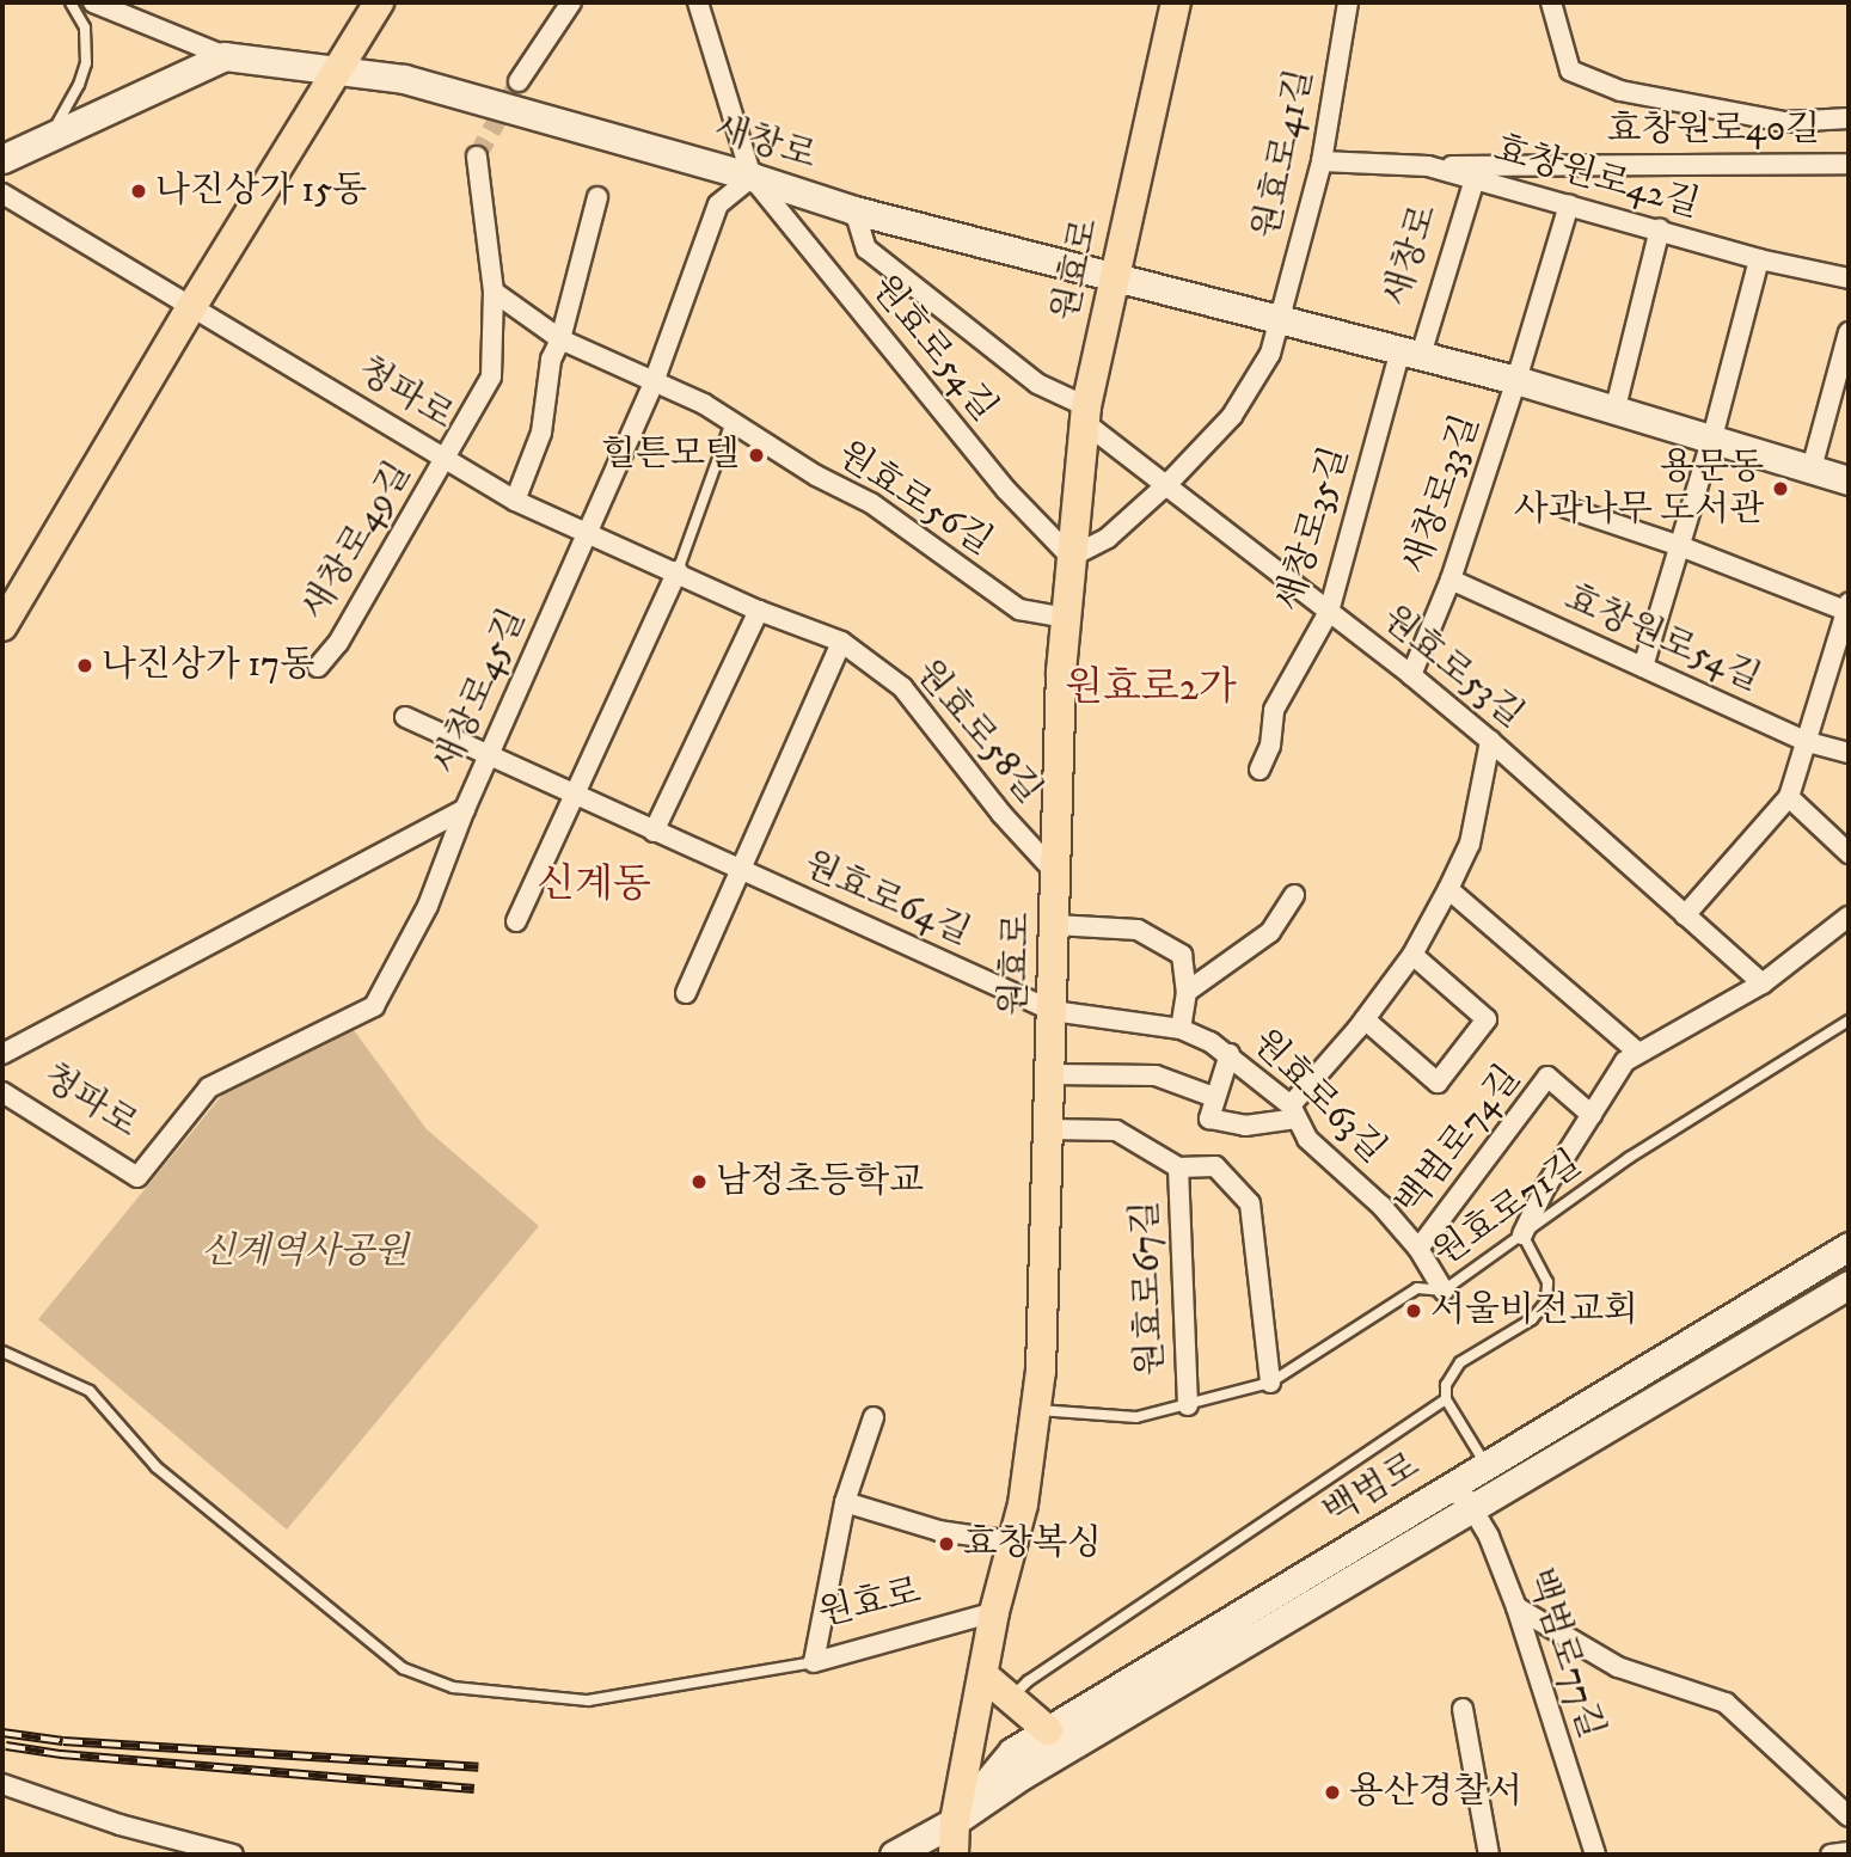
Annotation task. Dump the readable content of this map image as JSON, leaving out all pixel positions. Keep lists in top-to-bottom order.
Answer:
{
  "streets": {
    "main road": ["새창로", "원효로", "백범로"],
    "street": [
      "효창원로40길",
      "원효로41길",
      "효창원로42길",
      "원효로54길",
      "청파로",
      "새창로33길",
      "원효로56길",
      "새창로35길",
      "새창로49길",
      "효창원로54길",
      "원효로53길",
      "새창로45길",
      "원효로58길",
      "원효로64길",
      "원효로63길",
      "백범로74길",
      "원효로67길",
      "백범로77길"
    ],
    "lane": ["원효로71길"]
  },
  "crossings": [
    ["효창원로40길", "효창원로42길"],
    ["새창로", "원효로41길"],
    ["새창로", "효창원로42길"],
    ["새창로", "원효로"],
    ["새창로", "원효로54길"],
    ["새창로", "새창로33길"],
    ["새창로", "새창로35길"],
    ["새창로", "원효로53길"],
    ["새창로", "새창로45길"],
    ["원효로41길", "효창원로42길"],
    ["원효로", "원효로54길"],
    ["원효로", "원효로56길"],
    ["원효로", "원효로53길"],
    ["원효로", "원효로58길"],
    ["원효로", "원효로64길"],
    ["원효로", "원효로63길"],
    ["원효로", "원효로71길"],
    ["원효로", "원효로67길"],
    ["원효로", "백범로"],
    ["원효로54길", "새창로45길"],
    ["청파로", "새창로49길"],
    ["청파로", "새창로45길"],
    ["청파로", "원효로58길"],
    ["새창로33길", "효창원로54길"],
    ["새창로33길", "원효로53길"],
    ["원효로56길", "새창로49길"],
    ["원효로56길", "새창로45길"],
    ["새창로35길", "원효로53길"],
    ["새창로45길", "원효로58길"],
    ["새창로45길", "원효로64길"],
    ["원효로64길", "원효로63길"],
    ["원효로63길", "백범로74길"],
    ["원효로63길", "원효로71길"],
    ["원효로71길", "원효로67길"],
    ["백범로", "백범로77길"]
  ],
  "districts": ["원효로2가", "신계동"],
  "parks": ["신계역사공원"],
  "places": [
    "나진상가 15동",
    "힐튼모텔",
    "용문동 사과나무 도서관",
    "나진상가 17동",
    "남정초등학교",
    "서울비전교회",
    "효창복싱",
    "용산경찰서"
  ]
}
